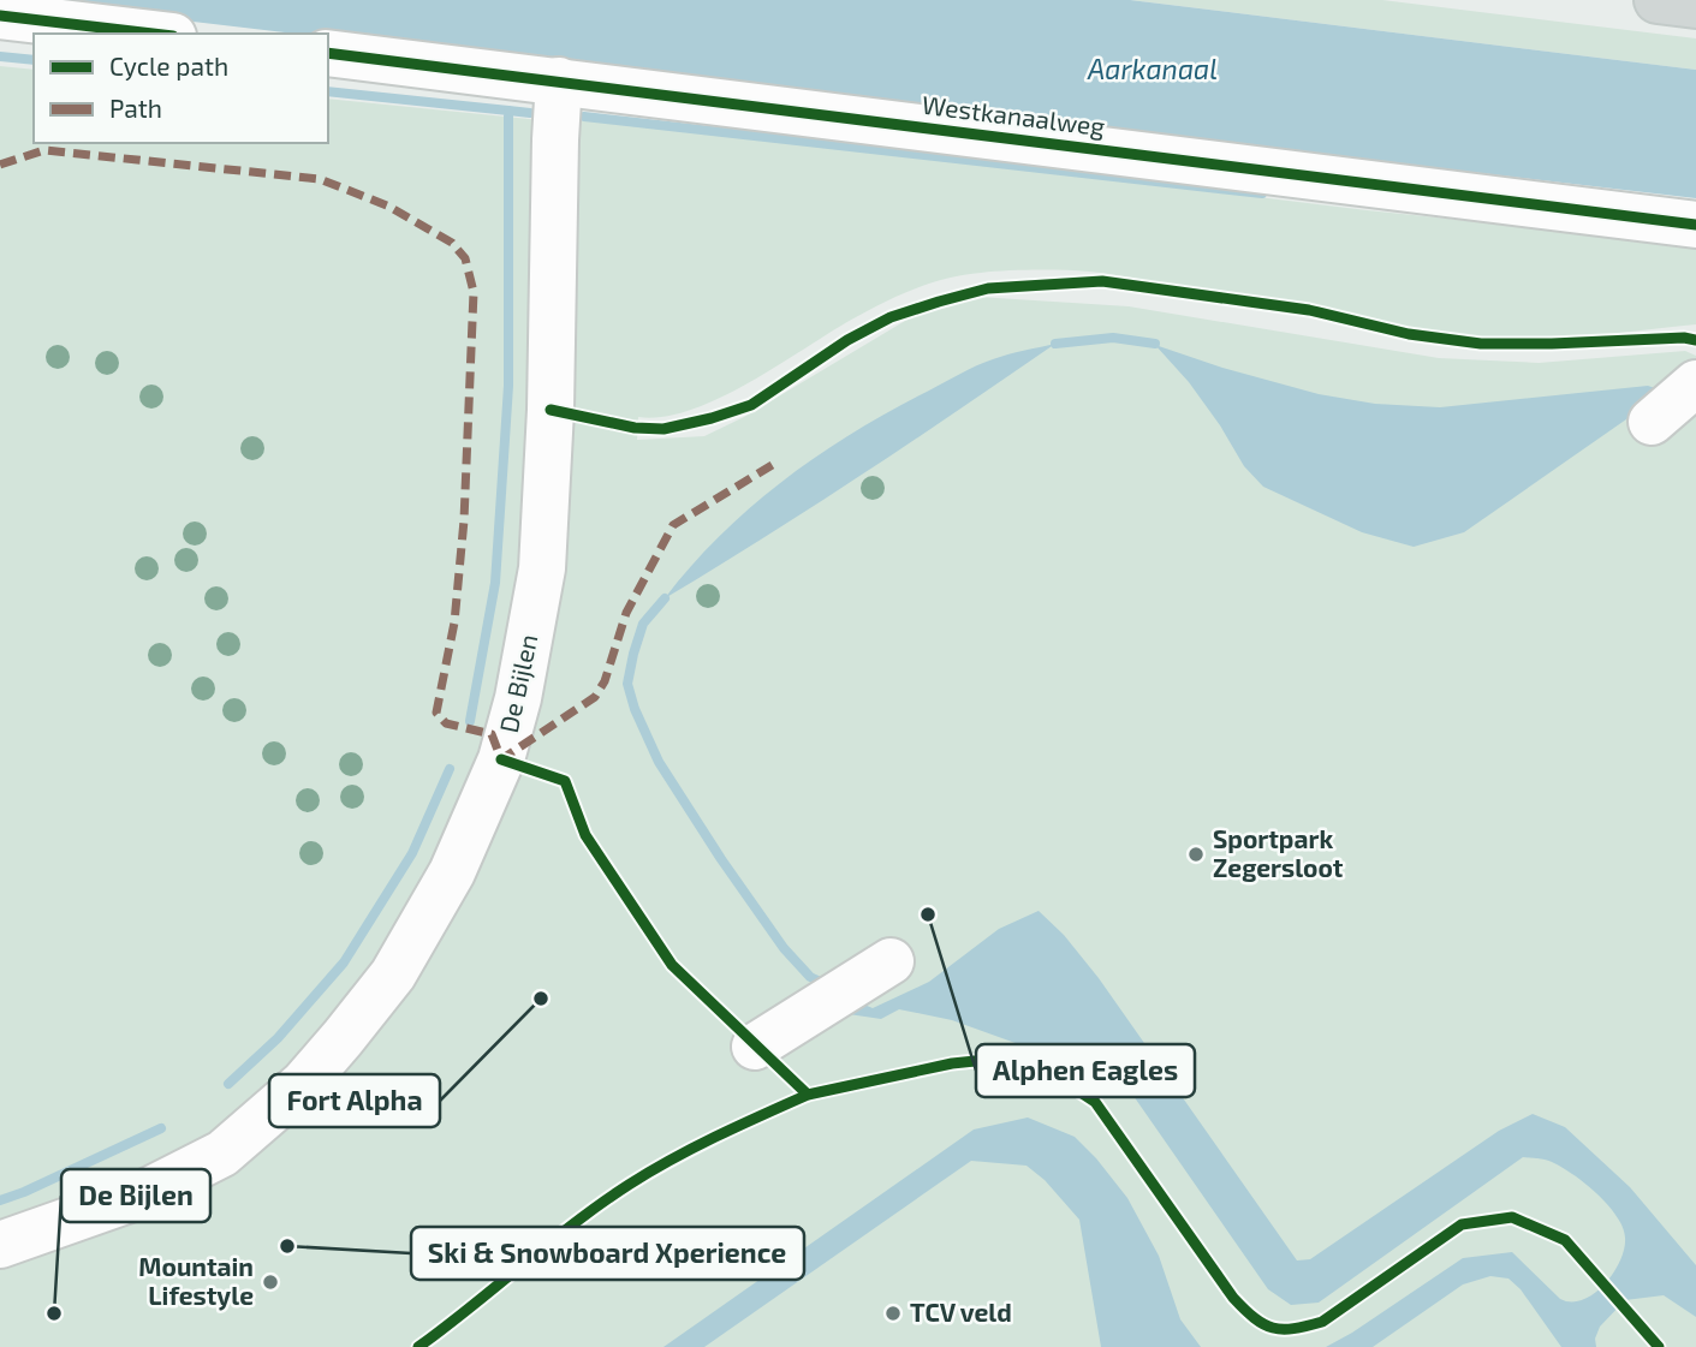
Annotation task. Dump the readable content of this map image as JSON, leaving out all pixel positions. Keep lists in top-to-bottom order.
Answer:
{
  "streets": {
    "street": ["Westkanaalweg", "De Bijlen"]
  },
  "crossings": [
    ["Westkanaalweg", "De Bijlen"]
  ],
  "water": ["Aarkanaal"],
  "places": [
    "Sportpark Zegersloot",
    "Alphen Eagles",
    "Fort Alpha",
    "Ski & Snowboard Xperience",
    "Mountain Lifestyle",
    "De Bijlen",
    "TCV veld"
  ],
  "legend": ["Cycle path", "Path"]
}
